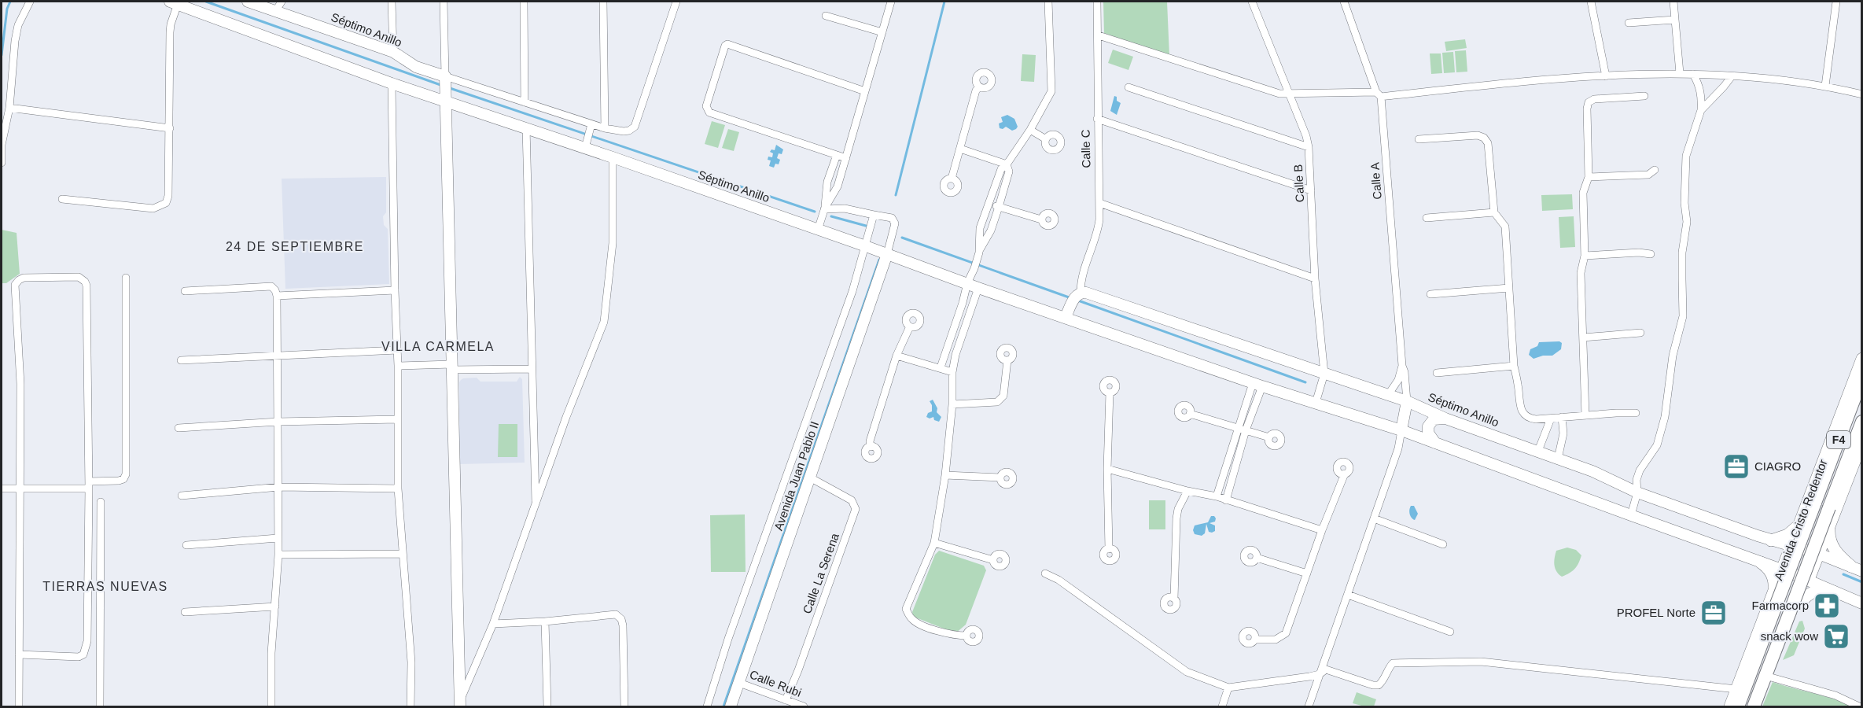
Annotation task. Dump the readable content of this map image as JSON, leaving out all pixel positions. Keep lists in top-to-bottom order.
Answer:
{
  "streets": {
    "highway": ["F4", "Avenida Cristo Redentor"],
    "main road": ["Séptimo Anillo", "Avenida Juan Pablo II"],
    "street": [
      "Calle C",
      "Calle A",
      "Calle B",
      "Calle La Serena",
      "Calle Rubi"
    ]
  },
  "crossings": [
    ["Séptimo Anillo", "Calle C"],
    ["Séptimo Anillo", "Calle A"],
    ["Séptimo Anillo", "Calle B"],
    ["Séptimo Anillo", "Avenida Juan Pablo II"],
    ["Séptimo Anillo", "Avenida Cristo Redentor"],
    ["Avenida Juan Pablo II", "Calle La Serena"],
    ["Avenida Juan Pablo II", "Calle Rubi"],
    ["Calle La Serena", "Calle Rubi"]
  ],
  "districts": ["24 DE SEPTIEMBRE", "VILLA CARMELA", "TIERRAS NUEVAS"],
  "places": {
    "office": ["CIAGRO", "PROFEL Norte"],
    "pharmacy": ["Farmacorp"],
    "supermarket": ["snack wow"]
  }
}
